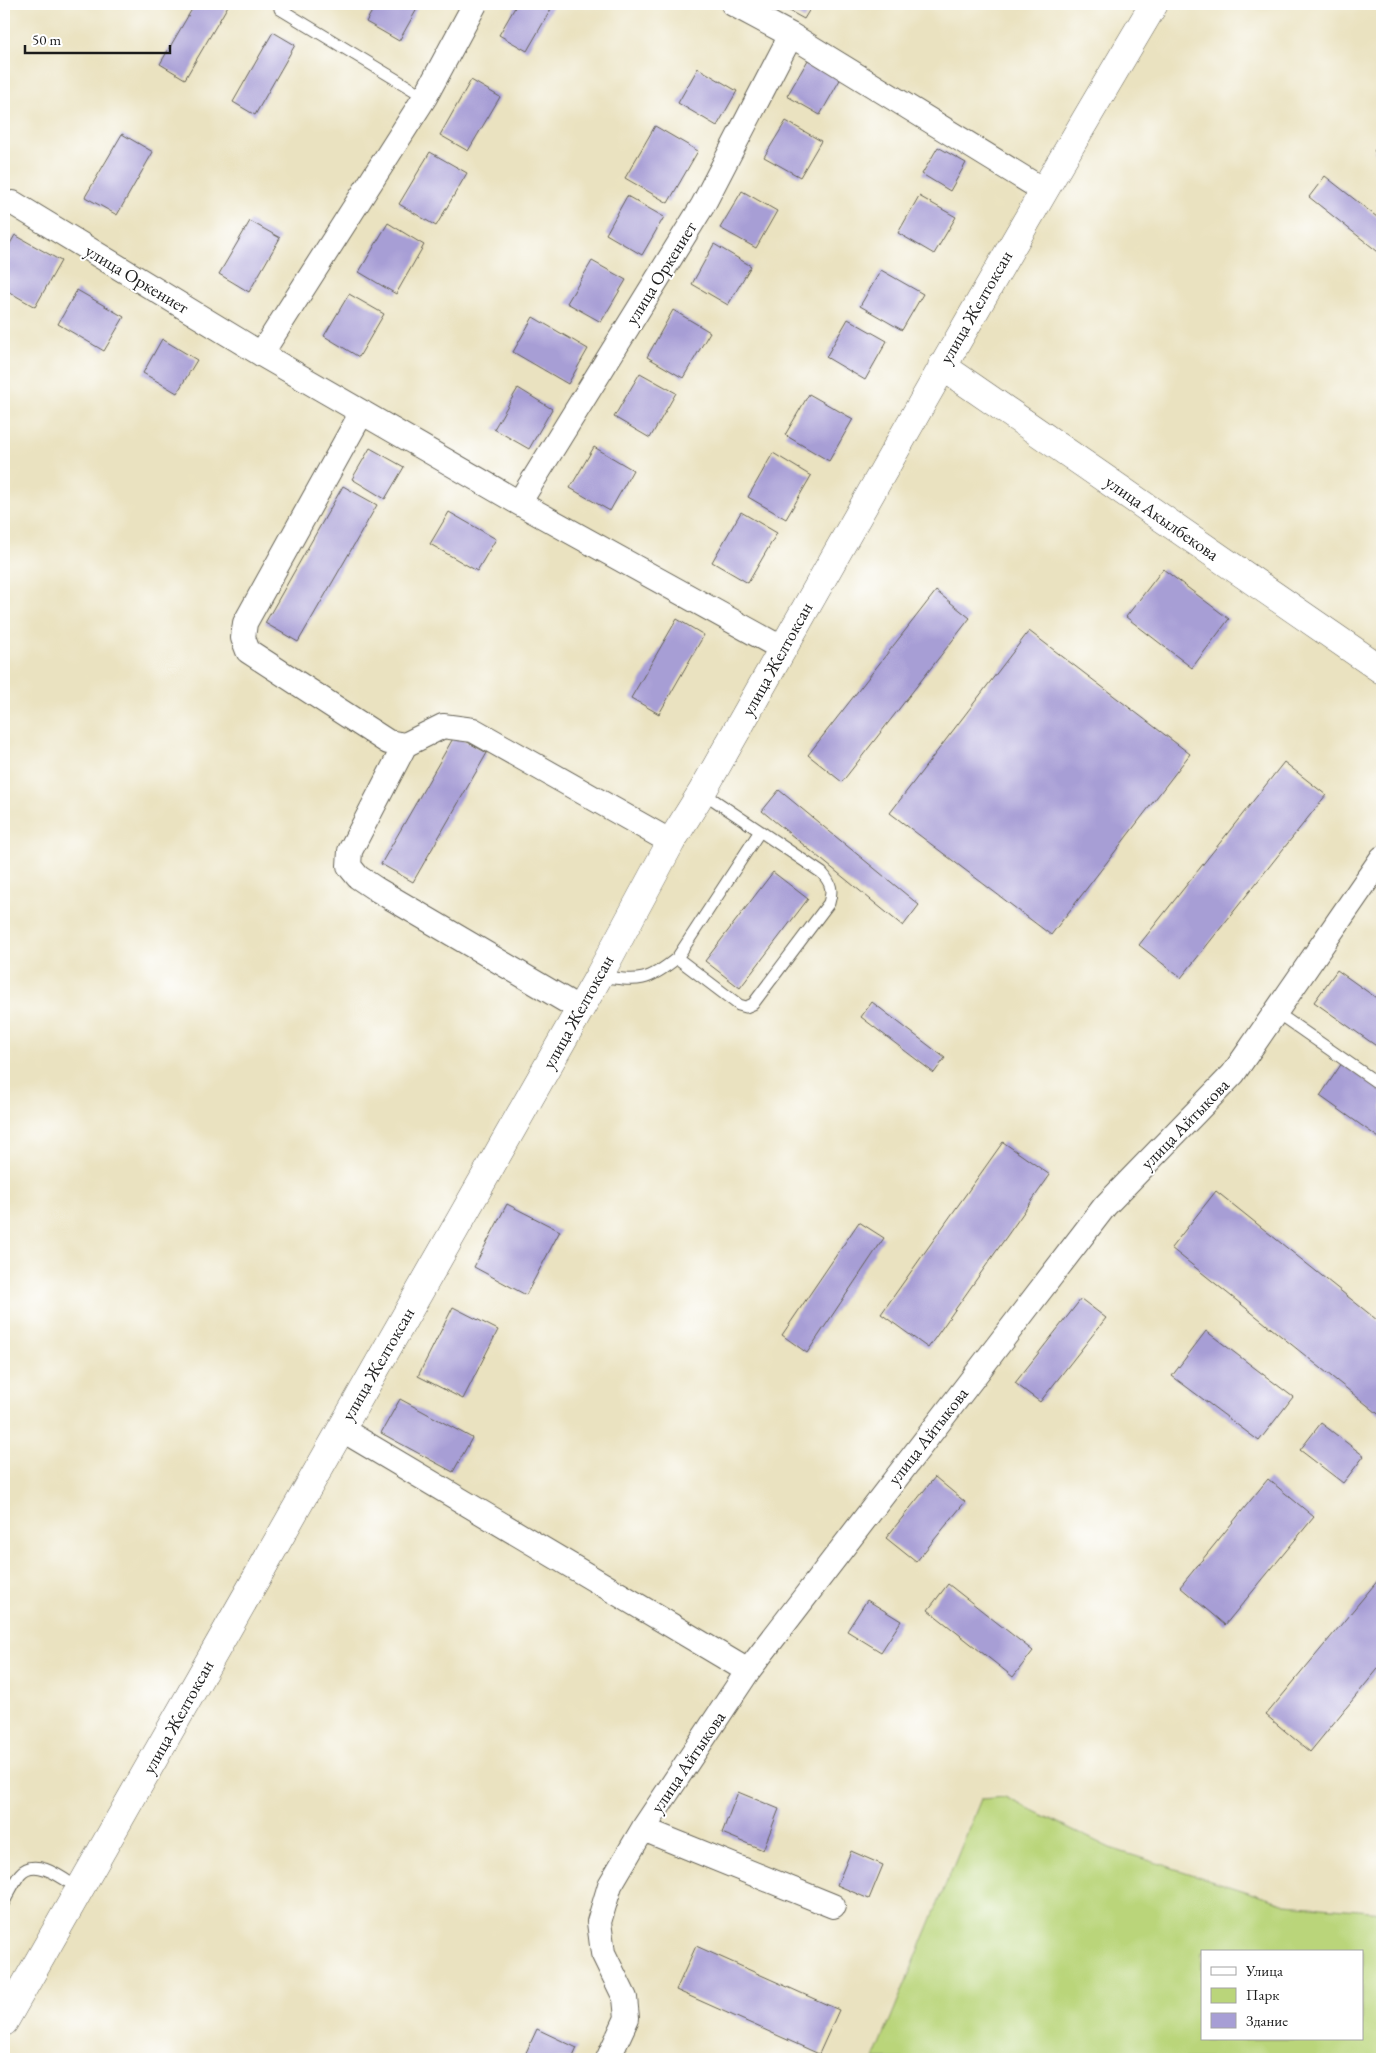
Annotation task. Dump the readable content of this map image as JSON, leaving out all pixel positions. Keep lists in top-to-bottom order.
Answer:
{
  "streets": {
    "street": [
      "улица Оркениет",
      "улица Желтоксан",
      "улица Акылбекова",
      "улица Айтыкова"
    ]
  },
  "crossings": [
    ["улица Оркениет", "улица Желтоксан"],
    ["улица Желтоксан", "улица Акылбекова"]
  ],
  "legend": ["Улица", "Парк", "Здание"],
  "scale_bar": "50 m"
}
